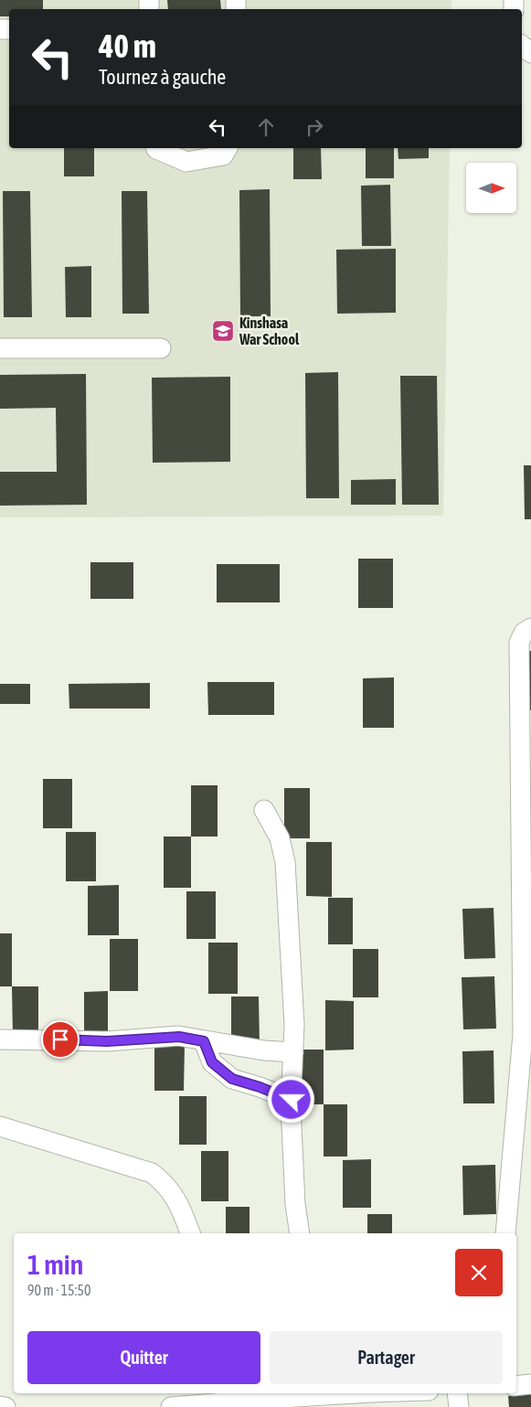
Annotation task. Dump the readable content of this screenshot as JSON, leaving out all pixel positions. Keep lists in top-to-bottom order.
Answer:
{
  "places": {
    "school or university": ["Kinshasa War School"]
  },
  "north": "right",
  "page": {
    "turn": ["40 m", "Tournez à gauche"],
    "heading": ["1 min", "90 m · 15:50"],
    "buttons": ["Quitter", "Partager"]
  }
}
